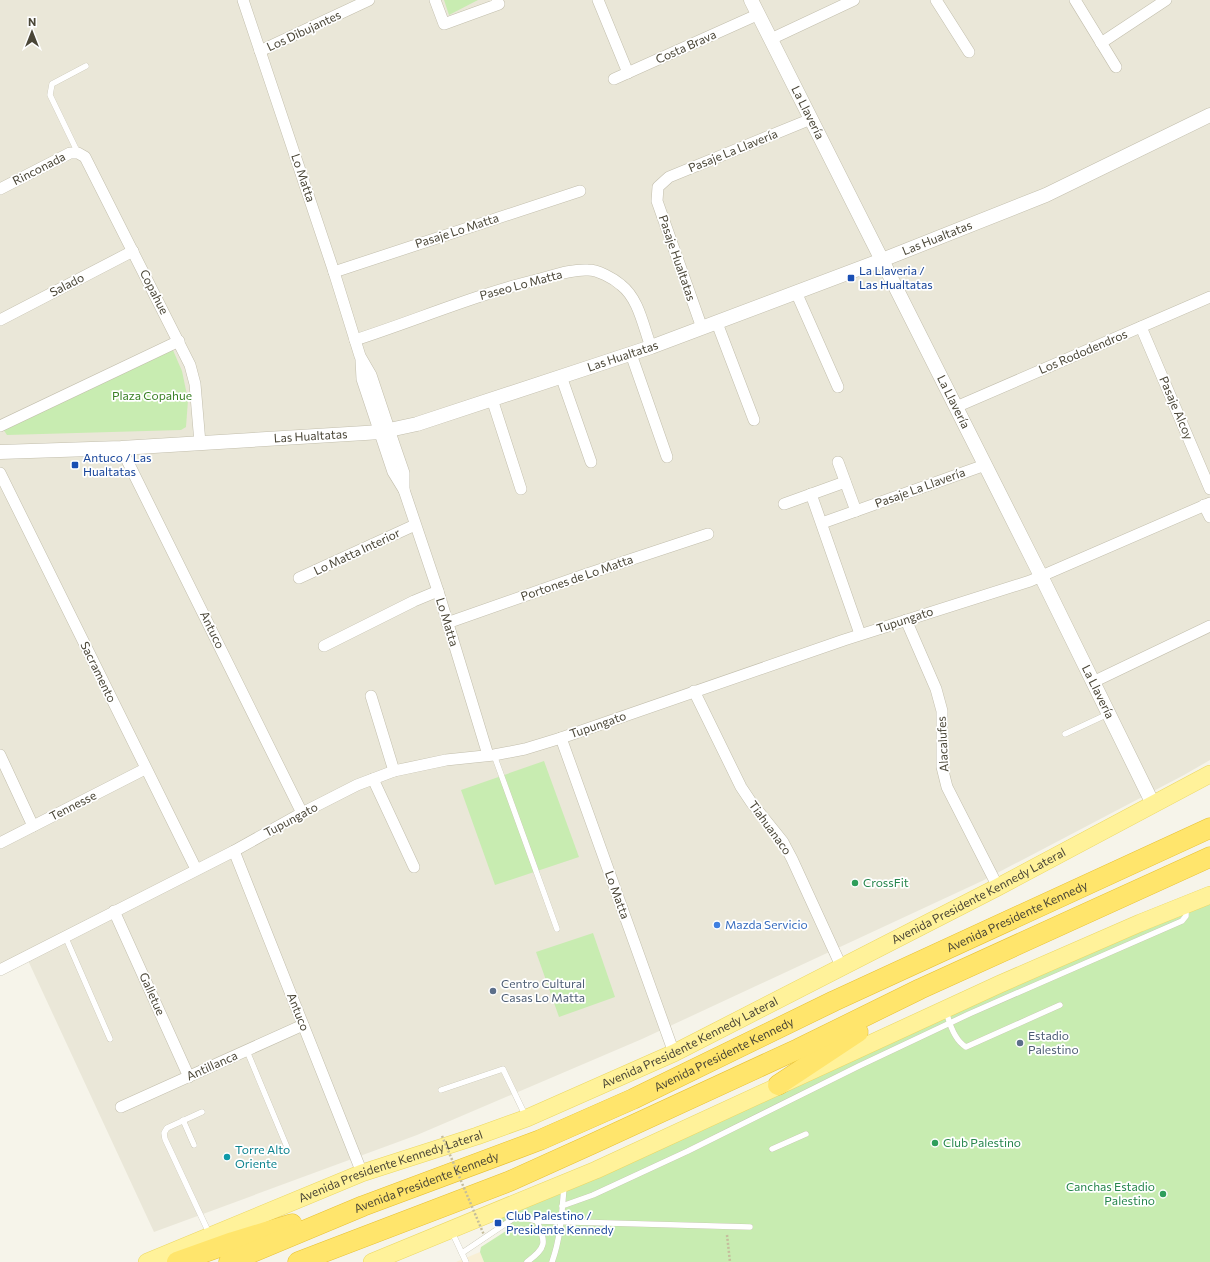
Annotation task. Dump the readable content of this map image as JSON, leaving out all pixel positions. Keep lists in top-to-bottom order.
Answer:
{
  "streets": {
    "highway": ["Avenida Presidente Kennedy"],
    "main road": ["Avenida Presidente Kennedy Lateral"],
    "street": [
      "Los Dibujantes",
      "Costa Brava",
      "La Llavería",
      "Pasaje La Llavería",
      "Rinconada",
      "Lo Matta",
      "Pasaje Lo Matta",
      "Las Hualtatas",
      "Pasaje Hualtatas",
      "Salado",
      "Paseo Lo Matta",
      "Copahue",
      "Los Rododendros",
      "Pasaje Alcoy",
      "Lo Matta Interior",
      "Portones de Lo Matta",
      "Tupungato",
      "Antuco",
      "Sacramento",
      "Alacalufes",
      "Tennesse",
      "Tiahuanaco",
      "Galletue",
      "Antillanca"
    ]
  },
  "crossings": [
    ["Los Dibujantes", "Lo Matta"],
    ["Costa Brava", "La Llavería"],
    ["La Llavería", "Pasaje La Llavería"],
    ["La Llavería", "Las Hualtatas"],
    ["La Llavería", "Los Rododendros"],
    ["La Llavería", "Tupungato"],
    ["La Llavería", "Avenida Presidente Kennedy Lateral"],
    ["Pasaje La Llavería", "Pasaje Hualtatas"],
    ["Rinconada", "Copahue"],
    ["Lo Matta", "Pasaje Lo Matta"],
    ["Lo Matta", "Las Hualtatas"],
    ["Lo Matta", "Paseo Lo Matta"],
    ["Lo Matta", "Lo Matta Interior"],
    ["Lo Matta", "Portones de Lo Matta"],
    ["Lo Matta", "Tupungato"],
    ["Lo Matta", "Avenida Presidente Kennedy Lateral"],
    ["Las Hualtatas", "Pasaje Hualtatas"],
    ["Las Hualtatas", "Paseo Lo Matta"],
    ["Las Hualtatas", "Copahue"],
    ["Las Hualtatas", "Antuco"],
    ["Salado", "Copahue"],
    ["Los Rododendros", "Pasaje Alcoy"],
    ["Tupungato", "Antuco"],
    ["Tupungato", "Sacramento"],
    ["Tupungato", "Alacalufes"],
    ["Tupungato", "Tiahuanaco"],
    ["Tupungato", "Galletue"],
    ["Antuco", "Avenida Presidente Kennedy Lateral"],
    ["Antuco", "Antillanca"],
    ["Sacramento", "Tennesse"],
    ["Alacalufes", "Avenida Presidente Kennedy Lateral"],
    ["Tiahuanaco", "Avenida Presidente Kennedy Lateral"],
    ["Galletue", "Antillanca"]
  ],
  "parks": ["Plaza Copahue"],
  "places": {
    "transit": ["La Llaveria / Las Hualtatas", "Antuco / Las Hualtatas", "Club Palestino / Presidente Kennedy"],
    "other": [
      "CrossFit",
      "Mazda Servicio",
      "Centro Cultural Casas Lo Matta",
      "Estadio Palestino",
      "Club Palestino",
      "Torre Alto Oriente",
      "Canchas Estadio Palestino"
    ]
  },
  "north": "top"
}
